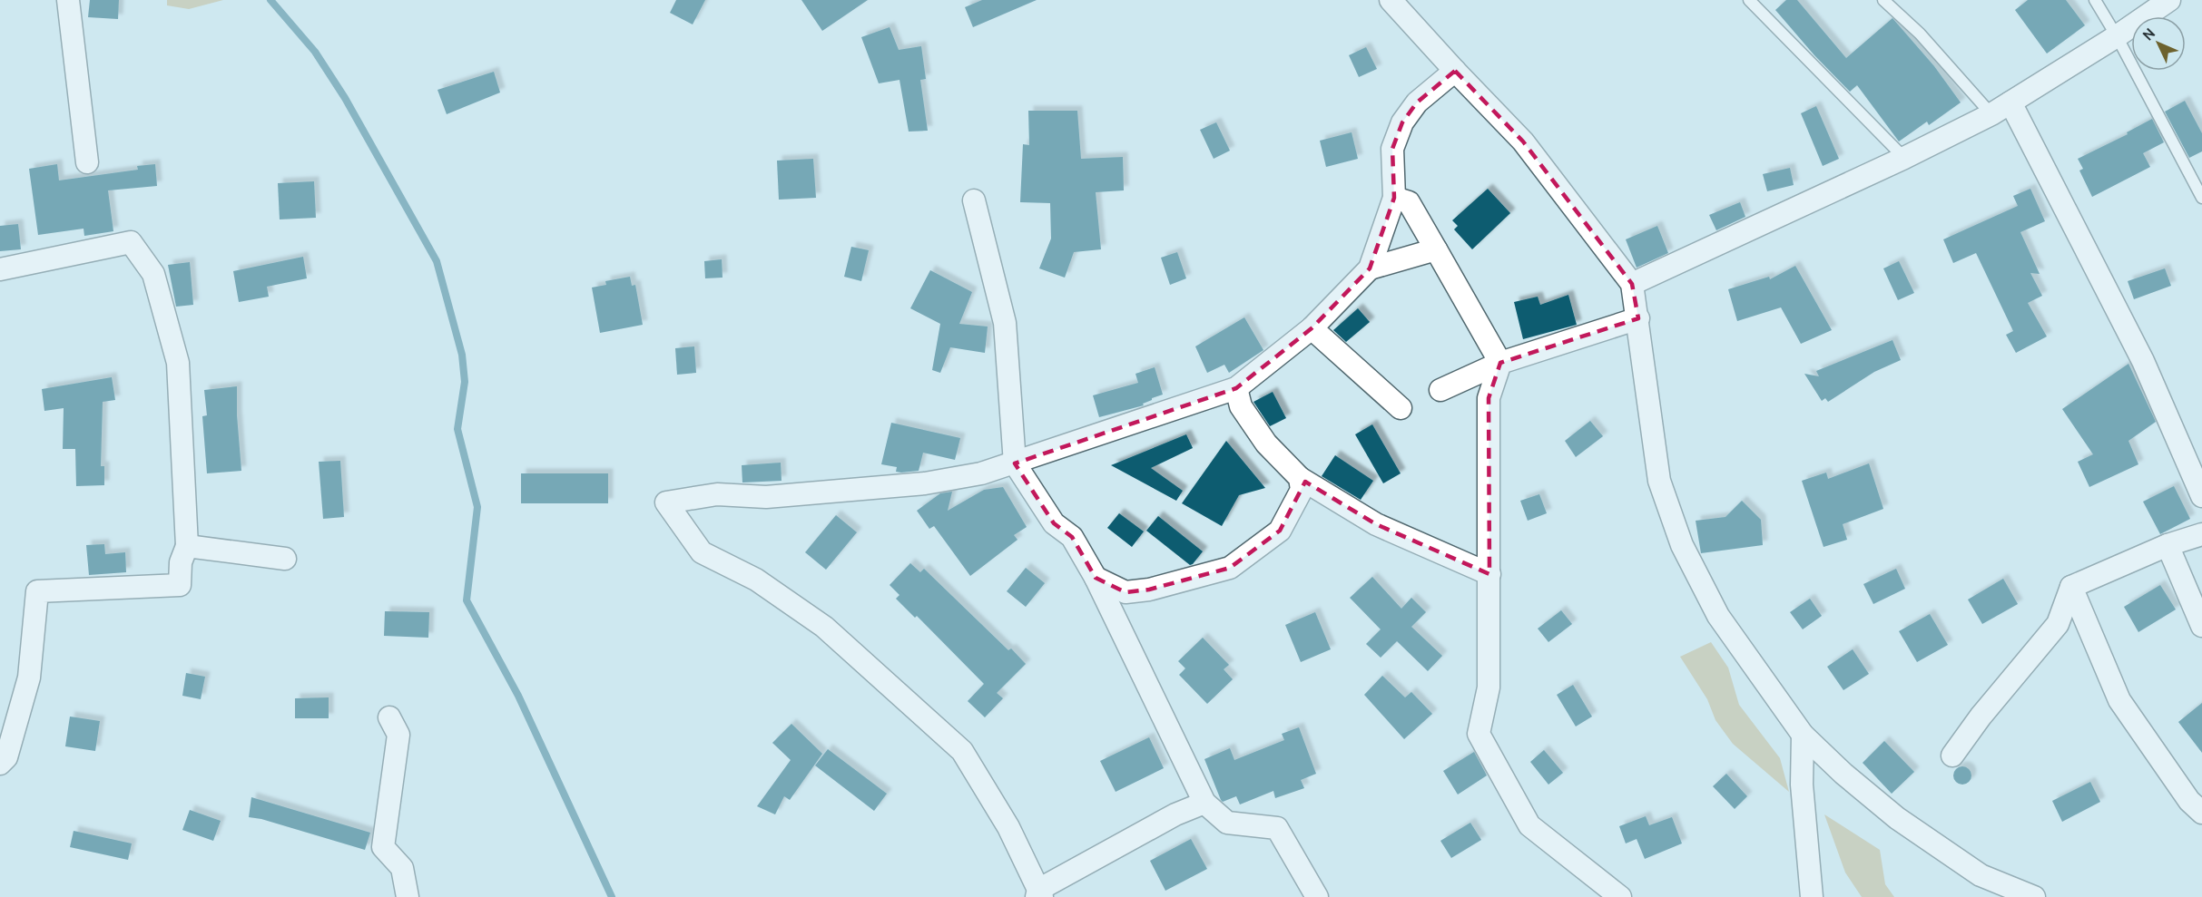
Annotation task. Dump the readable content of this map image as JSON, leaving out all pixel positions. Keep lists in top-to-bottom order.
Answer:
{
  "north": "top left"
}
